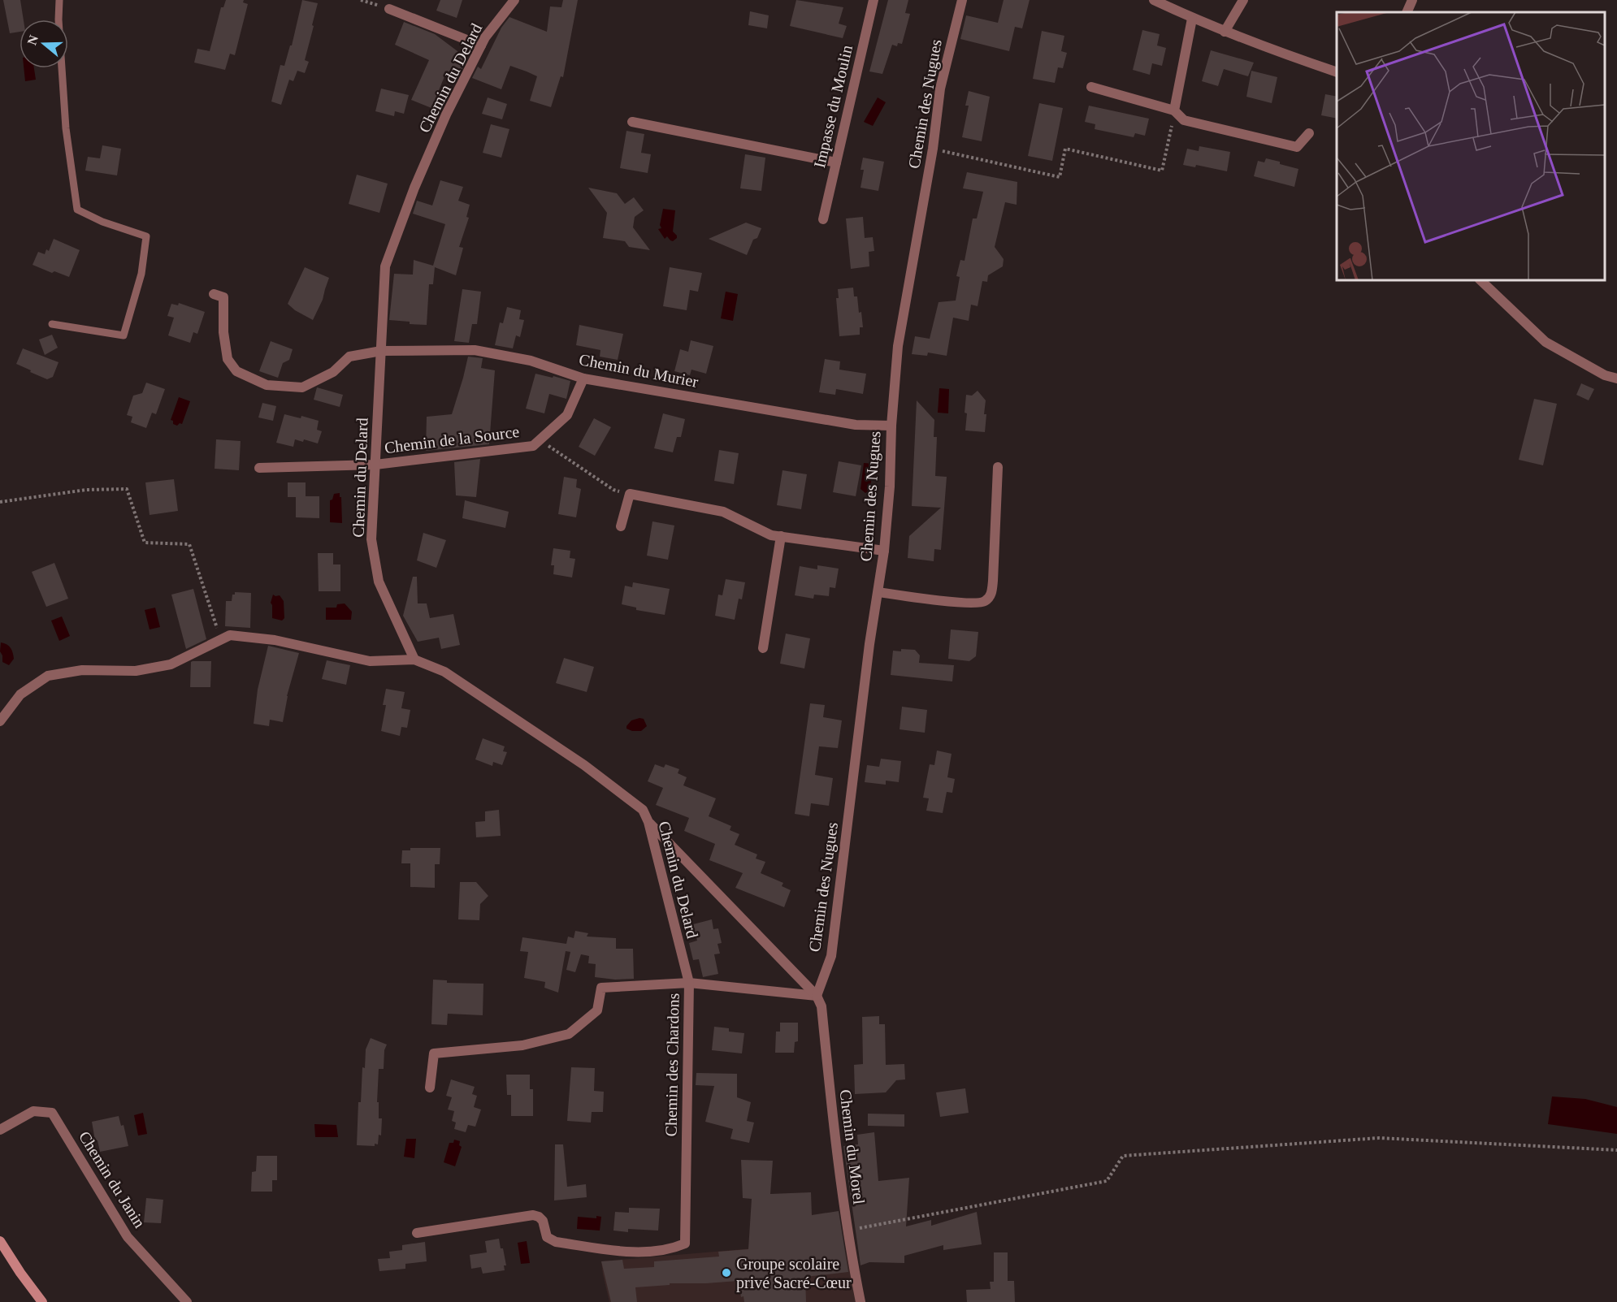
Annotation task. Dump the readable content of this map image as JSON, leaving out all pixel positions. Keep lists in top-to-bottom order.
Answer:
{
  "streets": {
    "street": [
      "Chemin du Delard",
      "Chemin des Nugues",
      "Impasse du Moulin",
      "Chemin du Murier",
      "Chemin de la Source",
      "Chemin des Chardons",
      "Chemin du Morel",
      "Chemin du Janin"
    ]
  },
  "crossings": [
    ["Chemin du Delard", "Chemin du Murier"],
    ["Chemin du Delard", "Chemin de la Source"],
    ["Chemin du Delard", "Chemin des Chardons"],
    ["Chemin des Nugues", "Chemin du Murier"],
    ["Chemin des Nugues", "Chemin du Morel"],
    ["Chemin du Murier", "Chemin de la Source"]
  ],
  "places": ["Groupe scolaire privé Sacré-Cœur"],
  "north": "left"
}
